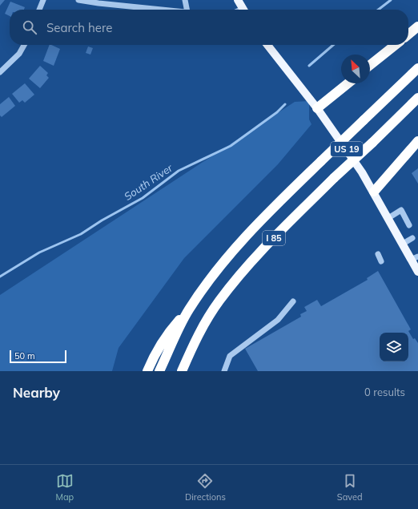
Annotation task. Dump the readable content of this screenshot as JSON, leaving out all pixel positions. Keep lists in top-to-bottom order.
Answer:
{
  "streets": {
    "highway": ["I 85"],
    "main road": ["US 19"]
  },
  "water": ["South River"],
  "scale_bar": "50 m",
  "north": "top left",
  "page": {
    "search": "Search here",
    "scale": "50 m",
    "heading": ["Nearby", "0 results"],
    "nav": ["Map", "Directions", "Saved"]
  }
}
